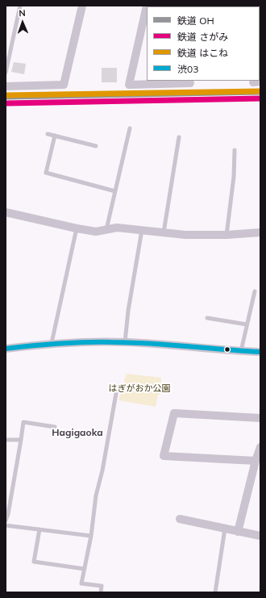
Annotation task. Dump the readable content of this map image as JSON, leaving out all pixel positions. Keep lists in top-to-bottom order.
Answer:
{
  "districts": ["Hagigaoka"],
  "parks": ["はぎがおか公園"],
  "lines": [
    "rail line はこね",
    "rail line OH",
    "rail line さがみ",
    "transit line 渋03"
  ],
  "legend": [
    "鉄道 OH",
    "鉄道 さがみ",
    "鉄道 はこね",
    "渋03"
  ],
  "north": "top"
}
